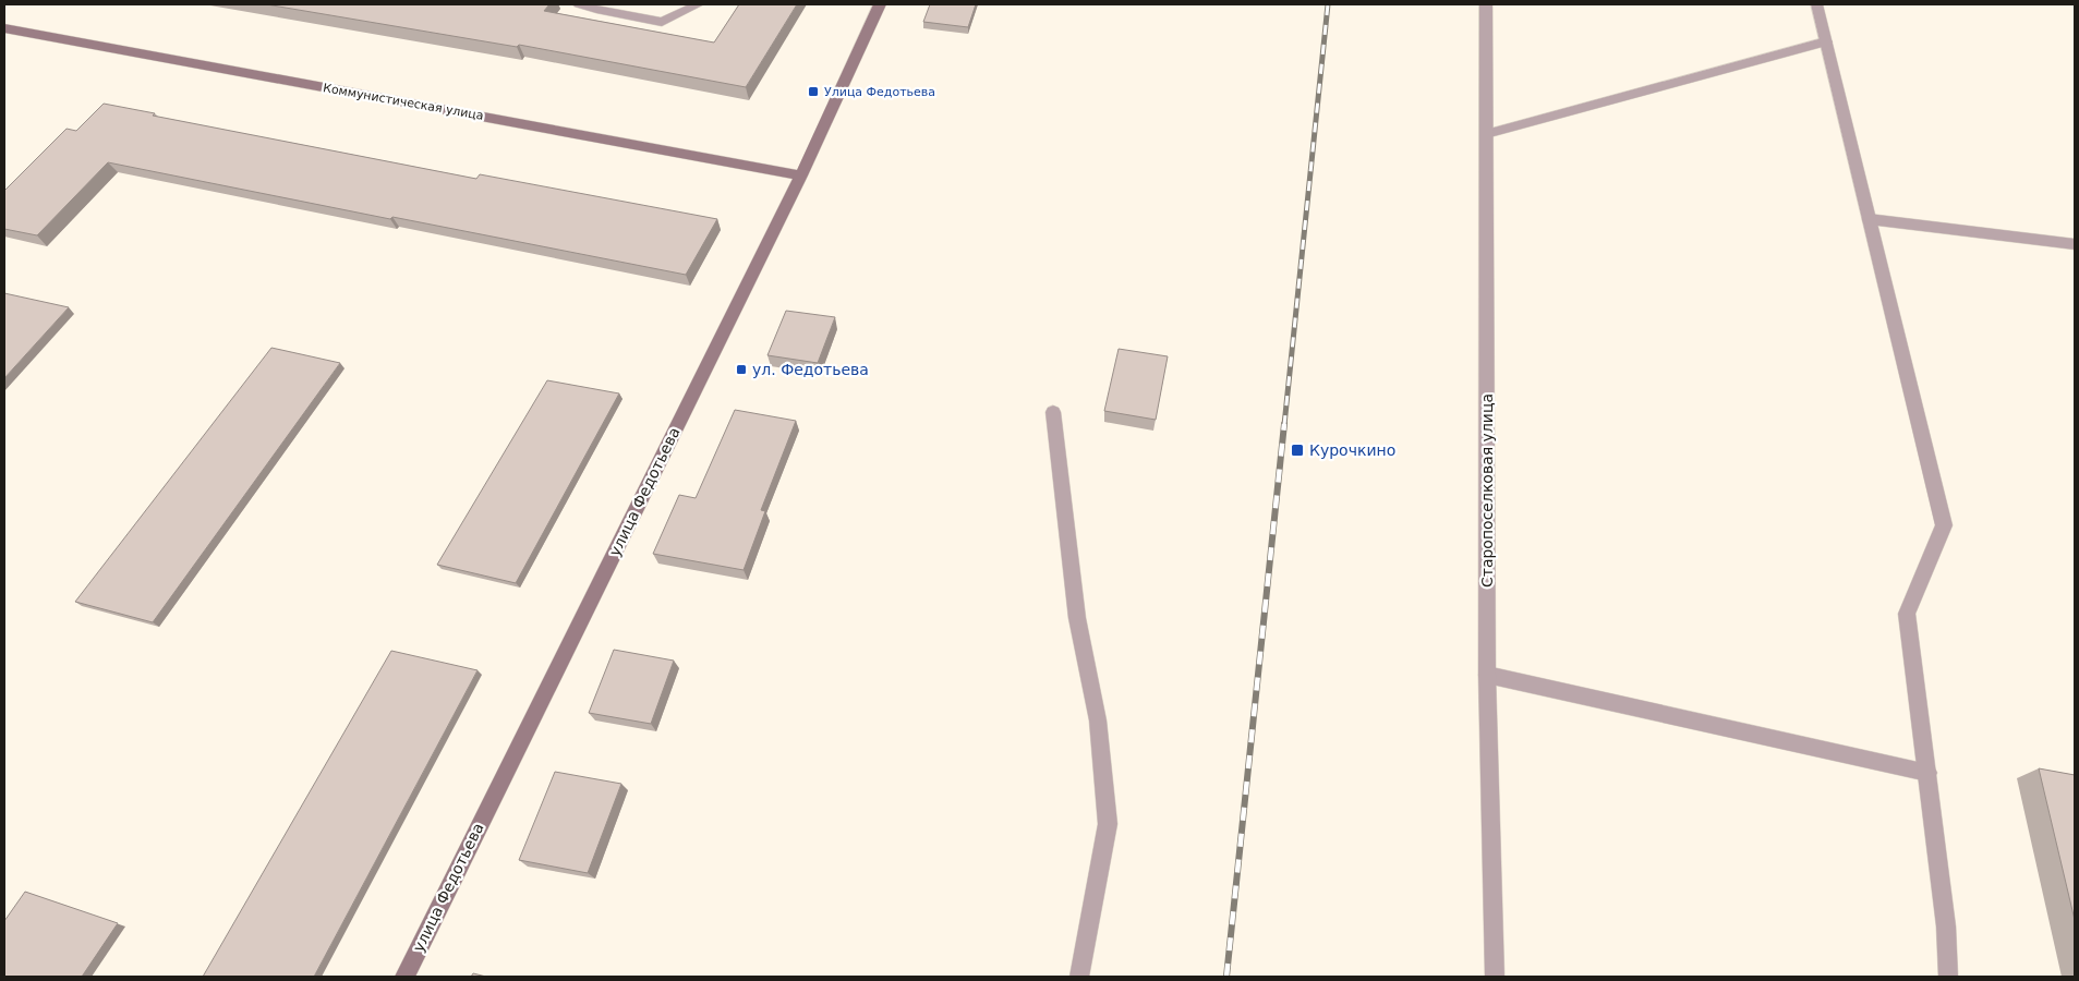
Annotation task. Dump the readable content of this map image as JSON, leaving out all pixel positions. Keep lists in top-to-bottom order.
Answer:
{
  "streets": {
    "main road": ["Коммунистическая улица", "улица Федотьева"],
    "street": ["Старопоселковая улица"]
  },
  "crossings": [
    ["Коммунистическая улица", "улица Федотьева"]
  ],
  "places": {
    "transit": ["Улица Федотьева", "ул. Федотьева", "Курочкино"]
  }
}
